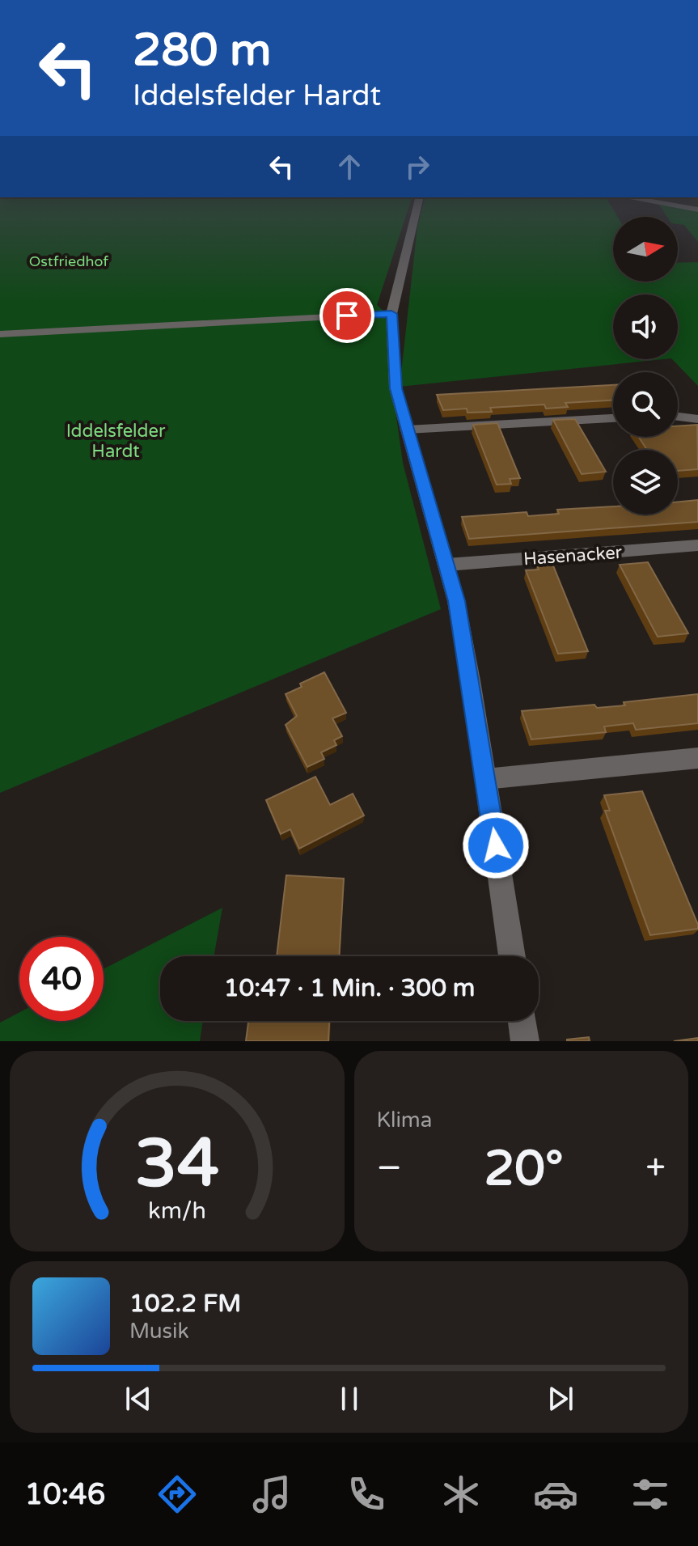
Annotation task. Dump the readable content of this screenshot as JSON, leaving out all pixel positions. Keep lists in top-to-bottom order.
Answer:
{
  "streets": {
    "street": ["Hasenacker"]
  },
  "parks": ["Ostfriedhof", "Iddelsfelder Hardt"],
  "north": "right",
  "page": {
    "turn": ["280 m", "Iddelsfelder Hardt"],
    "limit": "40",
    "trip": "10:47 · 1 Min. · 300 m",
    "tile": "Klima",
    "heat": ["−", "20°", "+"],
    "song": ["102.2 FM", "Musik"],
    "tabs": "10:46",
    "gauge": ["34", "km/h"]
  }
}
